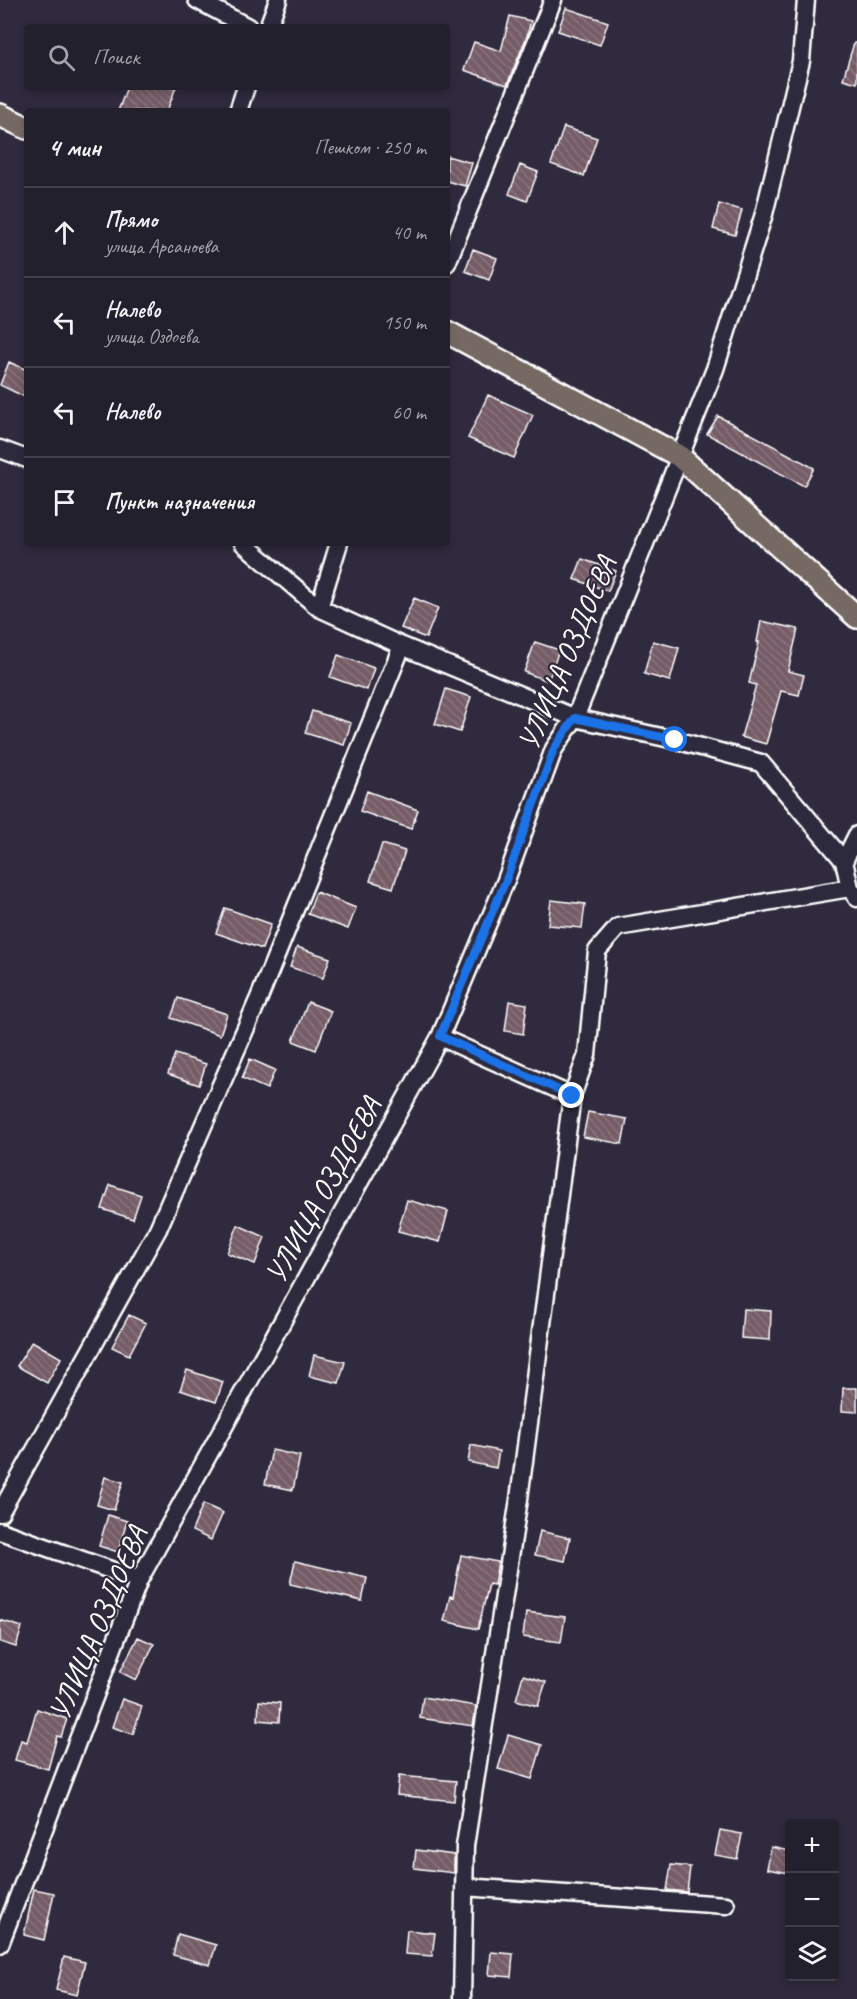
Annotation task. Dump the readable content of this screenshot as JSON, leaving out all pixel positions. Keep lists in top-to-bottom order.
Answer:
{
  "streets": {
    "street": ["УЛИЦА ОЗДОЕВА"]
  },
  "page": {
    "search": "Поиск",
    "heading": ["4 мин", "Пешком · 250 m"],
    "list": [
      ["Прямо", "улица Арсаноева", "40 m"],
      ["Налево", "улица Оздоева", "150 m"],
      ["Налево", "60 m"],
      "Пункт назначения"
    ],
    "map_buttons": ["+", "−"]
  }
}
